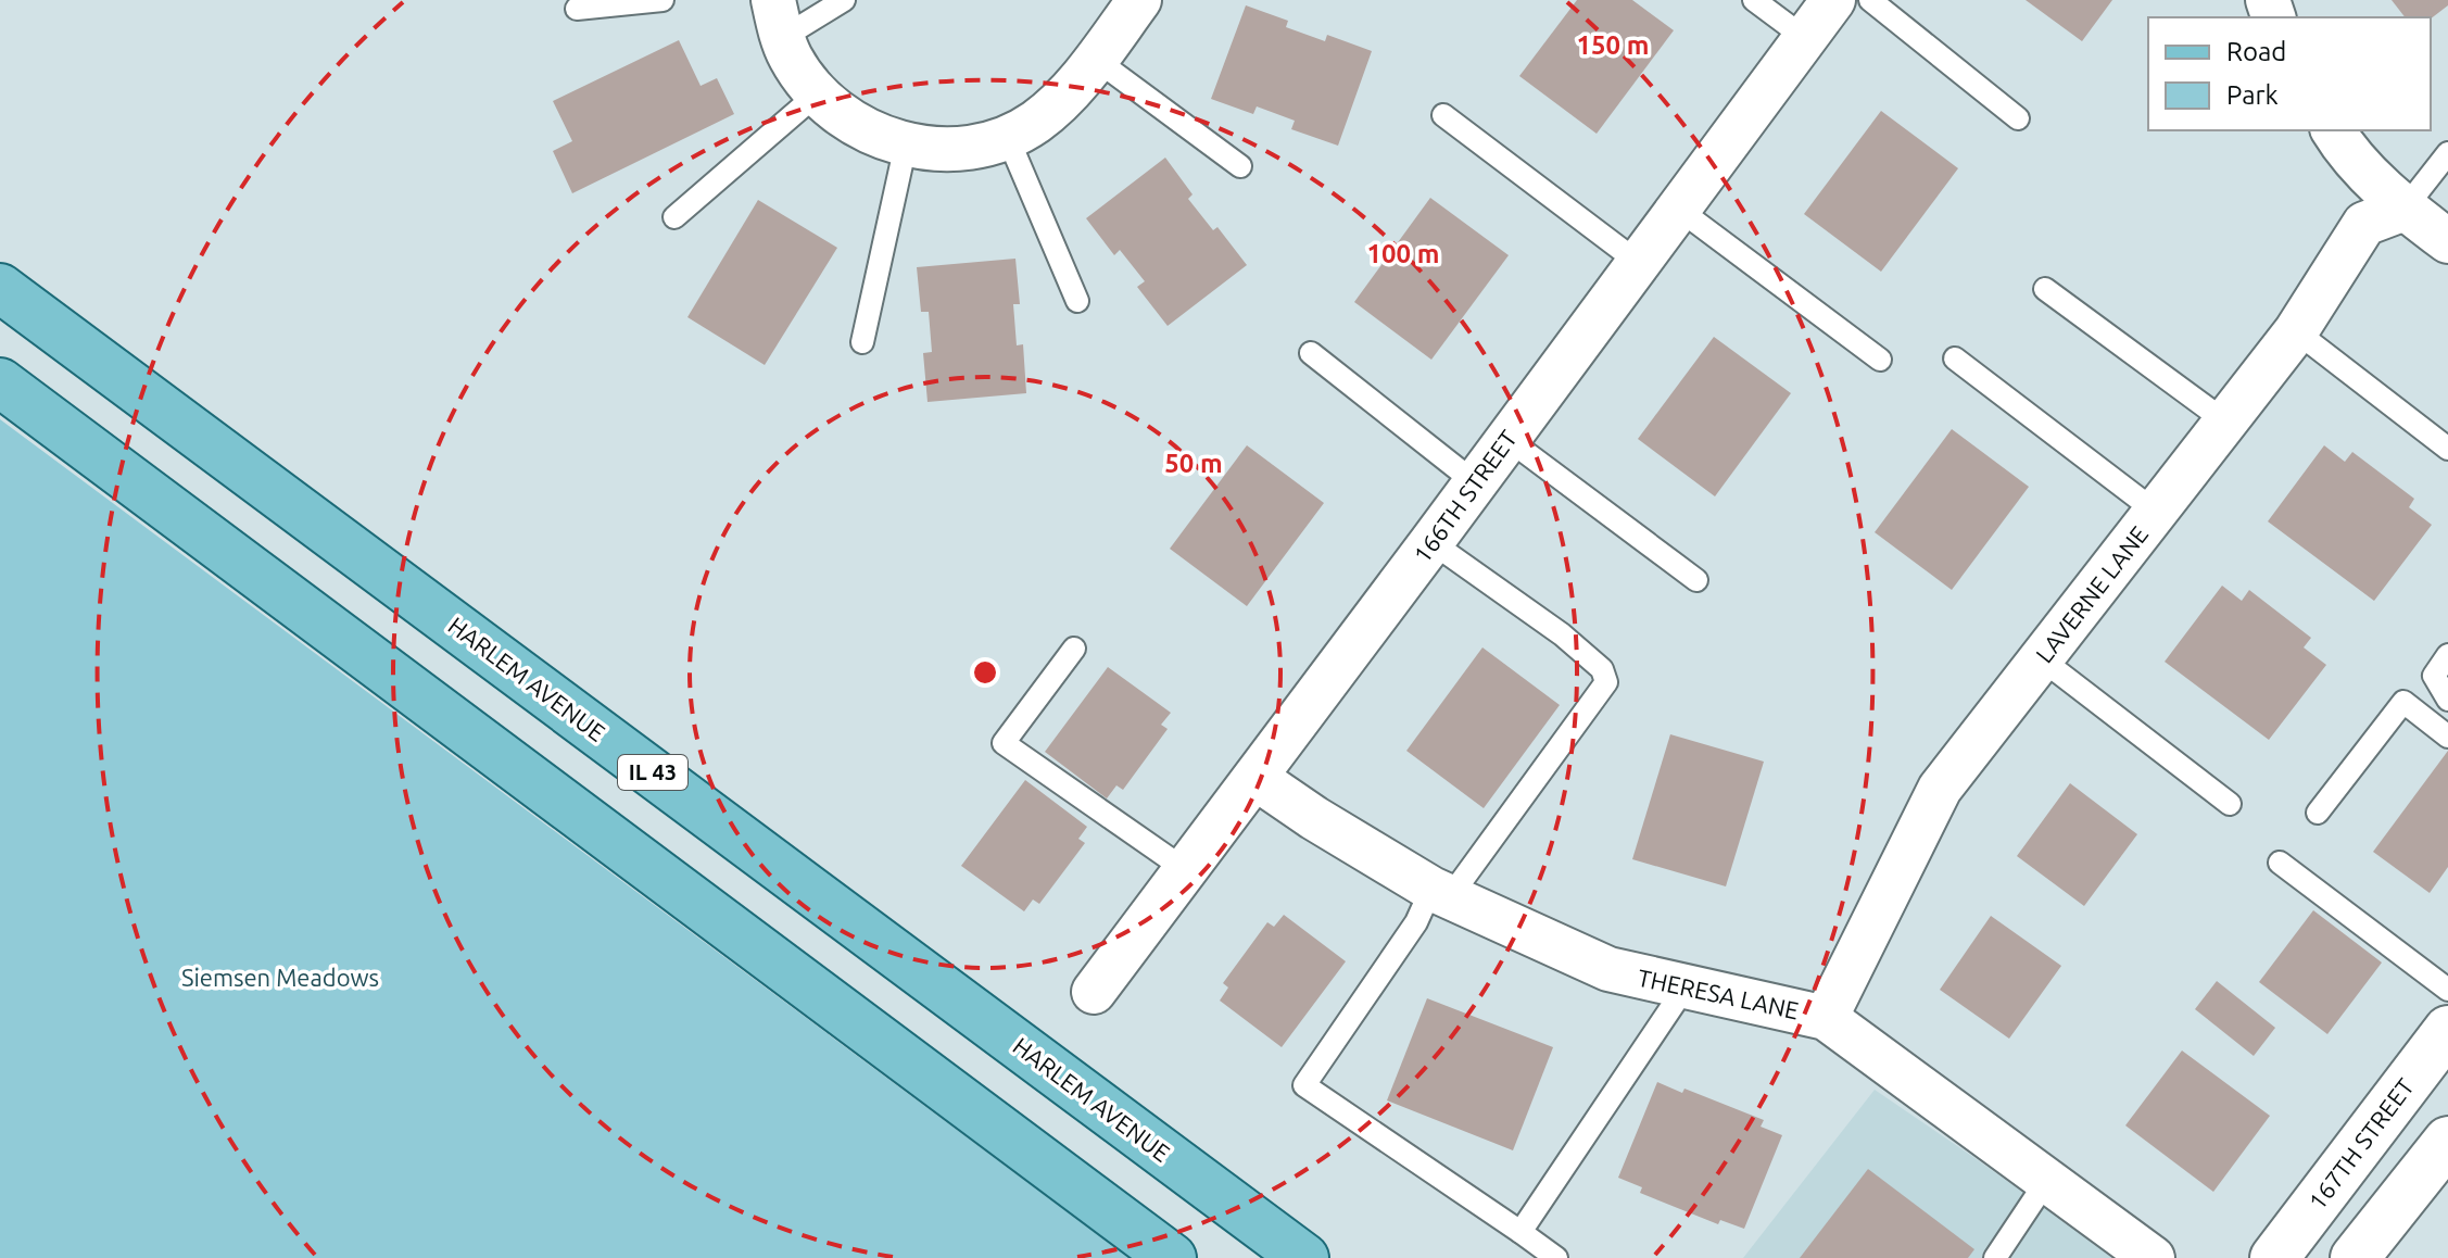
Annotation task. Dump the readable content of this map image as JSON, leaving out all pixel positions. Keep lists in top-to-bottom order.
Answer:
{
  "streets": {
    "main road": ["HARLEM AVENUE", "IL 43", "167TH STREET"],
    "street": ["166TH STREET", "LAVERNE LANE", "THERESA LANE"]
  },
  "crossings": [
    ["166TH STREET", "THERESA LANE"],
    ["LAVERNE LANE", "THERESA LANE"]
  ],
  "parks": ["Siemsen Meadows"],
  "legend": ["Road", "Park"],
  "rings": ["150 m", "100 m", "50 m"]
}
